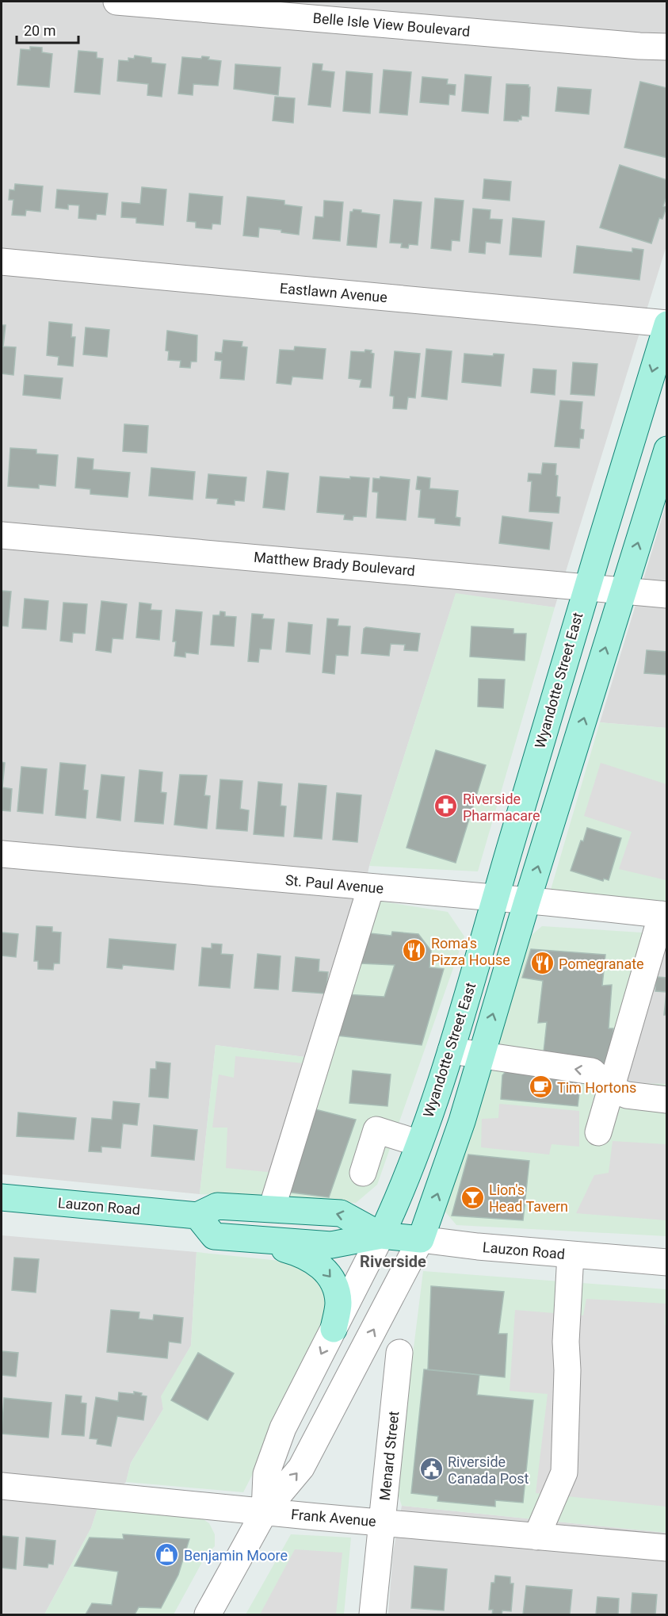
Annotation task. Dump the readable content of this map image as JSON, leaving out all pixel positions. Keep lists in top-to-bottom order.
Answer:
{
  "streets": {
    "main road": ["Wyandotte Street East", "Lauzon Road"],
    "street": [
      "Belle Isle View Boulevard",
      "Eastlawn Avenue",
      "Matthew Brady Boulevard",
      "St. Paul Avenue",
      "Menard Street",
      "Frank Avenue"
    ]
  },
  "crossings": [
    ["Eastlawn Avenue", "Wyandotte Street East"],
    ["Matthew Brady Boulevard", "Wyandotte Street East"],
    ["Wyandotte Street East", "St. Paul Avenue"],
    ["Wyandotte Street East", "Lauzon Road"],
    ["Wyandotte Street East", "Frank Avenue"],
    ["Menard Street", "Frank Avenue"]
  ],
  "districts": ["Riverside"],
  "places": {
    "pharmacy": ["Riverside Pharmacare"],
    "restaurant": ["Roma's Pizza House", "Pomegranate"],
    "cafe": ["Tim Hortons"],
    "bar": ["Lion's Head Tavern"],
    "public building": ["Riverside Canada Post"],
    "shop": ["Benjamin Moore"]
  },
  "scale_bar": "20 m"
}
